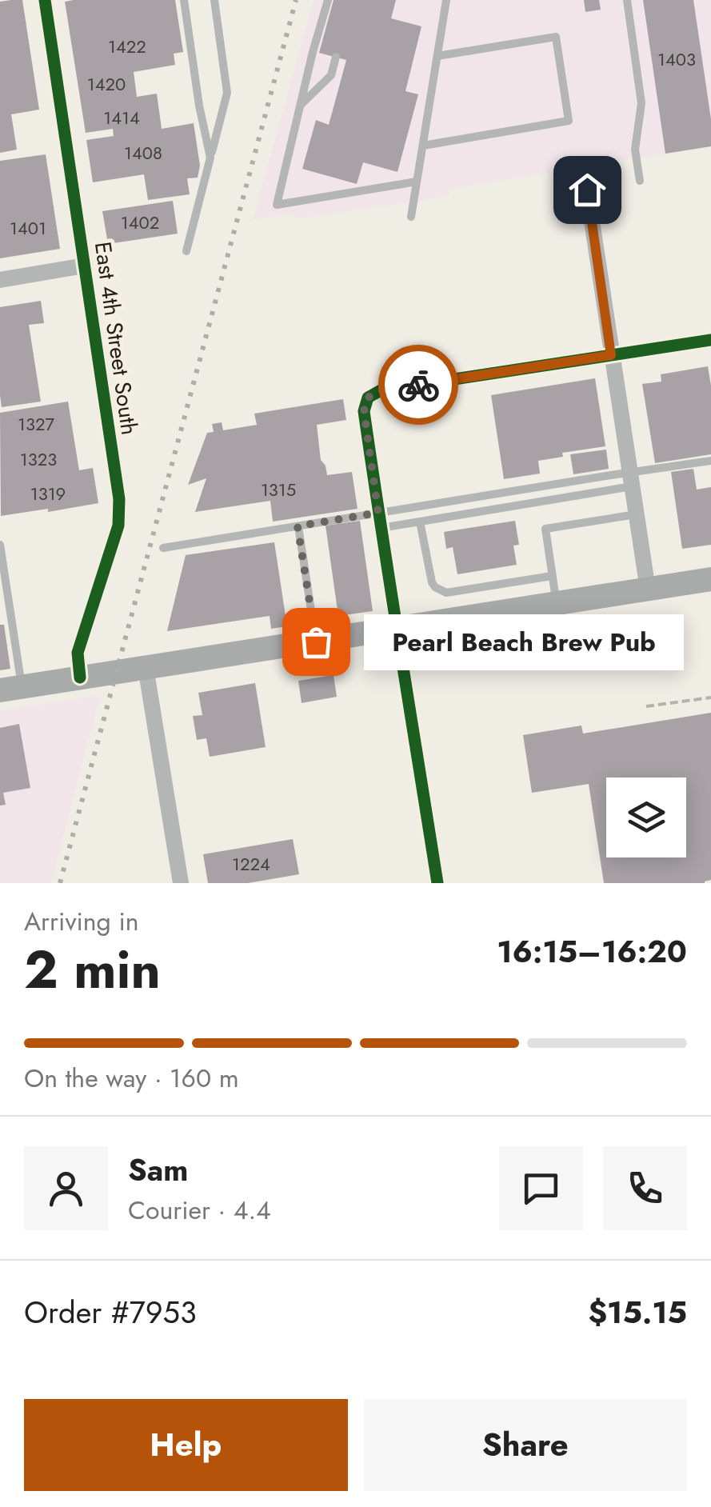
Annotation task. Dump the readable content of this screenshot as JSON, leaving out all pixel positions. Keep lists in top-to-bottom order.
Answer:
{
  "streets": {
    "street": ["East 4th Street South"]
  },
  "places": ["Pearl Beach Brew Pub"],
  "house_numbers": [
    "1422",
    "1403",
    "1420",
    "1414",
    "1408",
    "1402",
    "1401",
    "1327",
    "1323",
    "1315",
    "1319",
    "1224"
  ],
  "page": {
    "bubble": "Pearl Beach Brew Pub",
    "heading": ["2 min", "Arriving in", "16:15–16:20"],
    "panel": [
      "Sam",
      "Courier · 4.4",
      "Order #7953",
      "$15.15"
    ],
    "bar": "On the way · 160 m",
    "buttons": ["Help", "Share"]
  }
}
